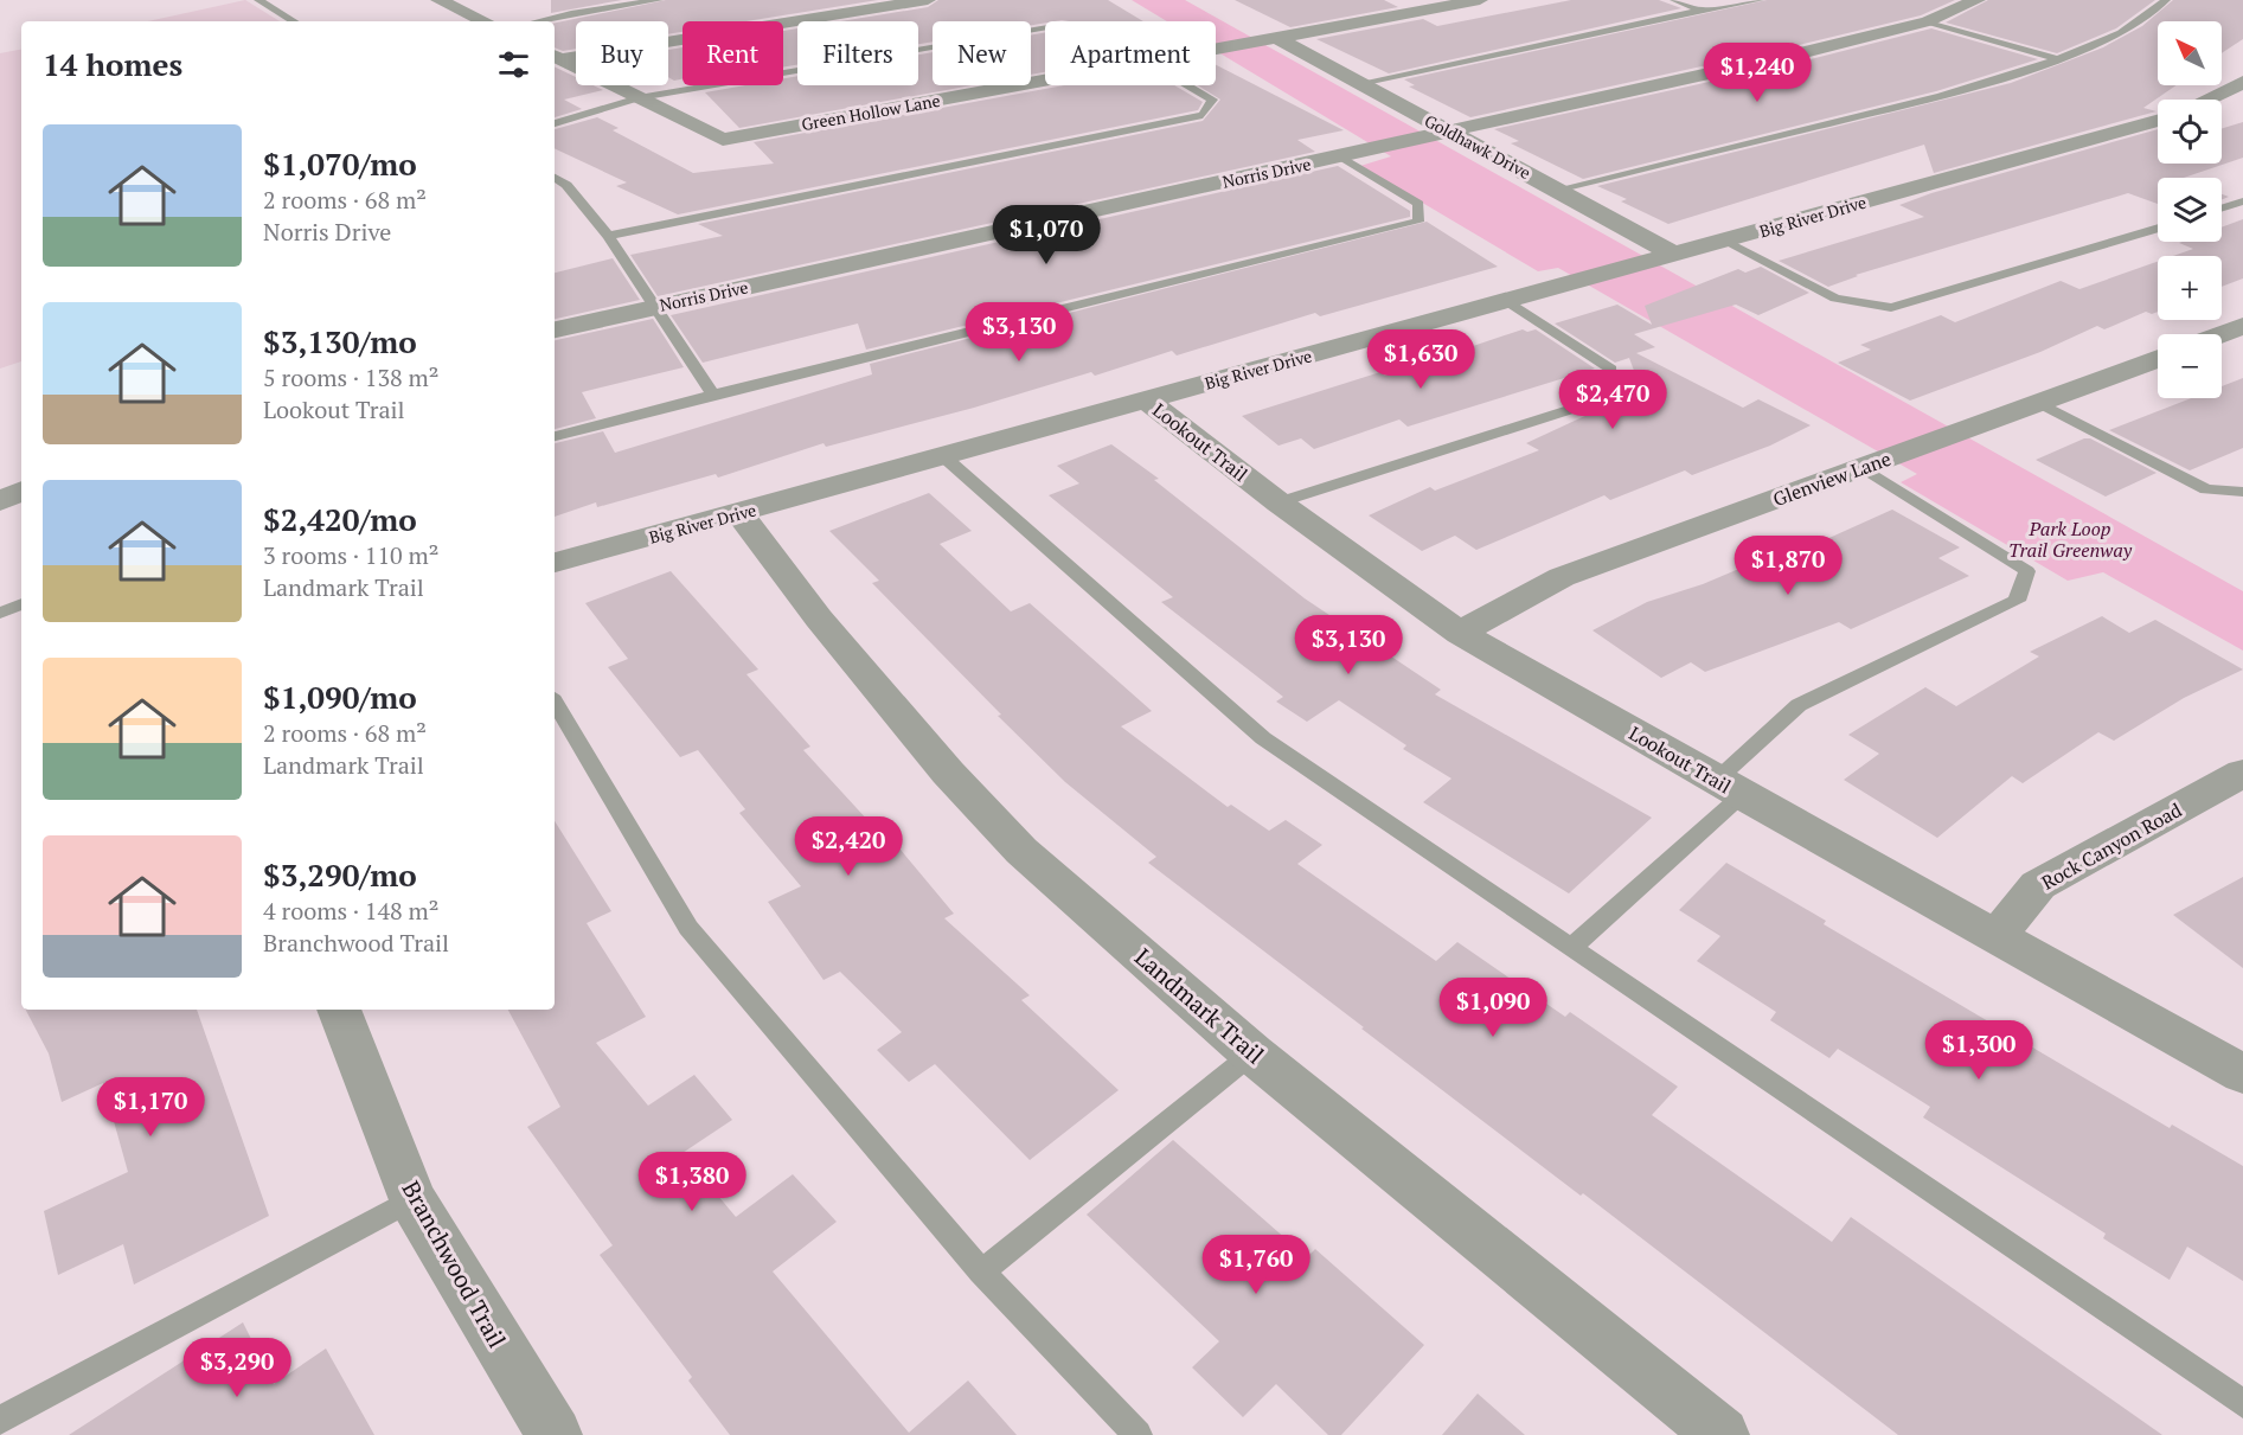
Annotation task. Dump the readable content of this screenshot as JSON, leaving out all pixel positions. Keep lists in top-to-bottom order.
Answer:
{
  "streets": {
    "street": [
      "Green Hollow Lane",
      "Goldhawk Drive",
      "Norris Drive",
      "Big River Drive",
      "Lookout Trail",
      "Glenview Lane",
      "Rock Canyon Road",
      "Landmark Trail",
      "Branchwood Trail"
    ]
  },
  "crossings": [
    ["Green Hollow Lane", "Goldhawk Drive"],
    ["Goldhawk Drive", "Norris Drive"],
    ["Goldhawk Drive", "Big River Drive"],
    ["Big River Drive", "Lookout Trail"],
    ["Big River Drive", "Landmark Trail"],
    ["Lookout Trail", "Glenview Lane"],
    ["Lookout Trail", "Rock Canyon Road"]
  ],
  "parks": ["Park Loop Trail Greenway"],
  "north": "top left",
  "page": {
    "map_buttons": ["+", "−"],
    "chip": [
      "Buy",
      "Rent",
      "Filters",
      "New",
      "Apartment"
    ],
    "heading": "14 homes",
    "price": [
      "$1,240",
      "$1,070",
      "$3,130",
      "$1,630",
      "$2,470",
      "$1,870",
      "$3,130",
      "$2,420",
      "$1,090",
      "$1,300",
      "$1,170",
      "$1,380",
      "$1,760",
      "$3,290"
    ],
    "list": [
      {
        "name": "$1,070/mo",
        "note": "2 rooms · 68 m² · Norris Drive"
      },
      {
        "name": "$3,130/mo",
        "note": "5 rooms · 138 m² · Lookout Trail"
      },
      {
        "name": "$2,420/mo",
        "note": "3 rooms · 110 m² · Landmark Trail"
      },
      {
        "name": "$1,090/mo",
        "note": "2 rooms · 68 m² · Landmark Trail"
      },
      {
        "name": "$3,290/mo",
        "note": "4 rooms · 148 m² · Branchwood Trail"
      }
    ]
  }
}
